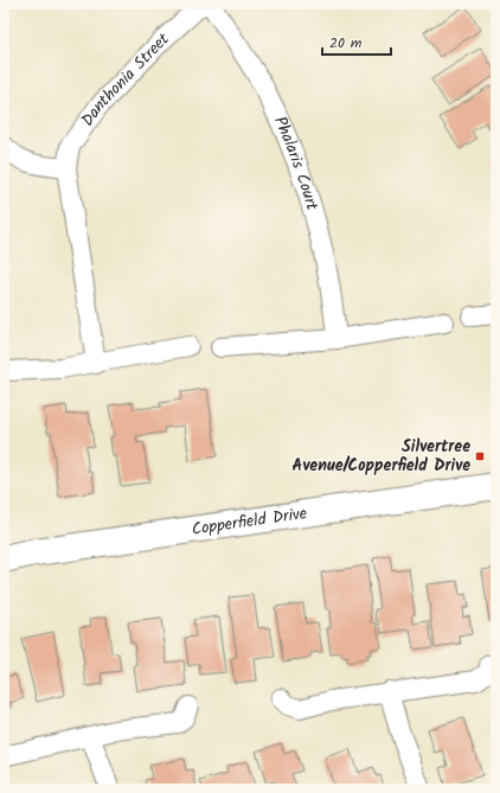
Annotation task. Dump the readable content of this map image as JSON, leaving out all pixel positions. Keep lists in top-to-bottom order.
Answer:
{
  "streets": {
    "street": ["Danthonia Street", "Phalaris Court", "Copperfield Drive"]
  },
  "places": {
    "transit": ["Silvertree Avenue/Copperfield Drive"]
  },
  "scale_bar": "20 m"
}
